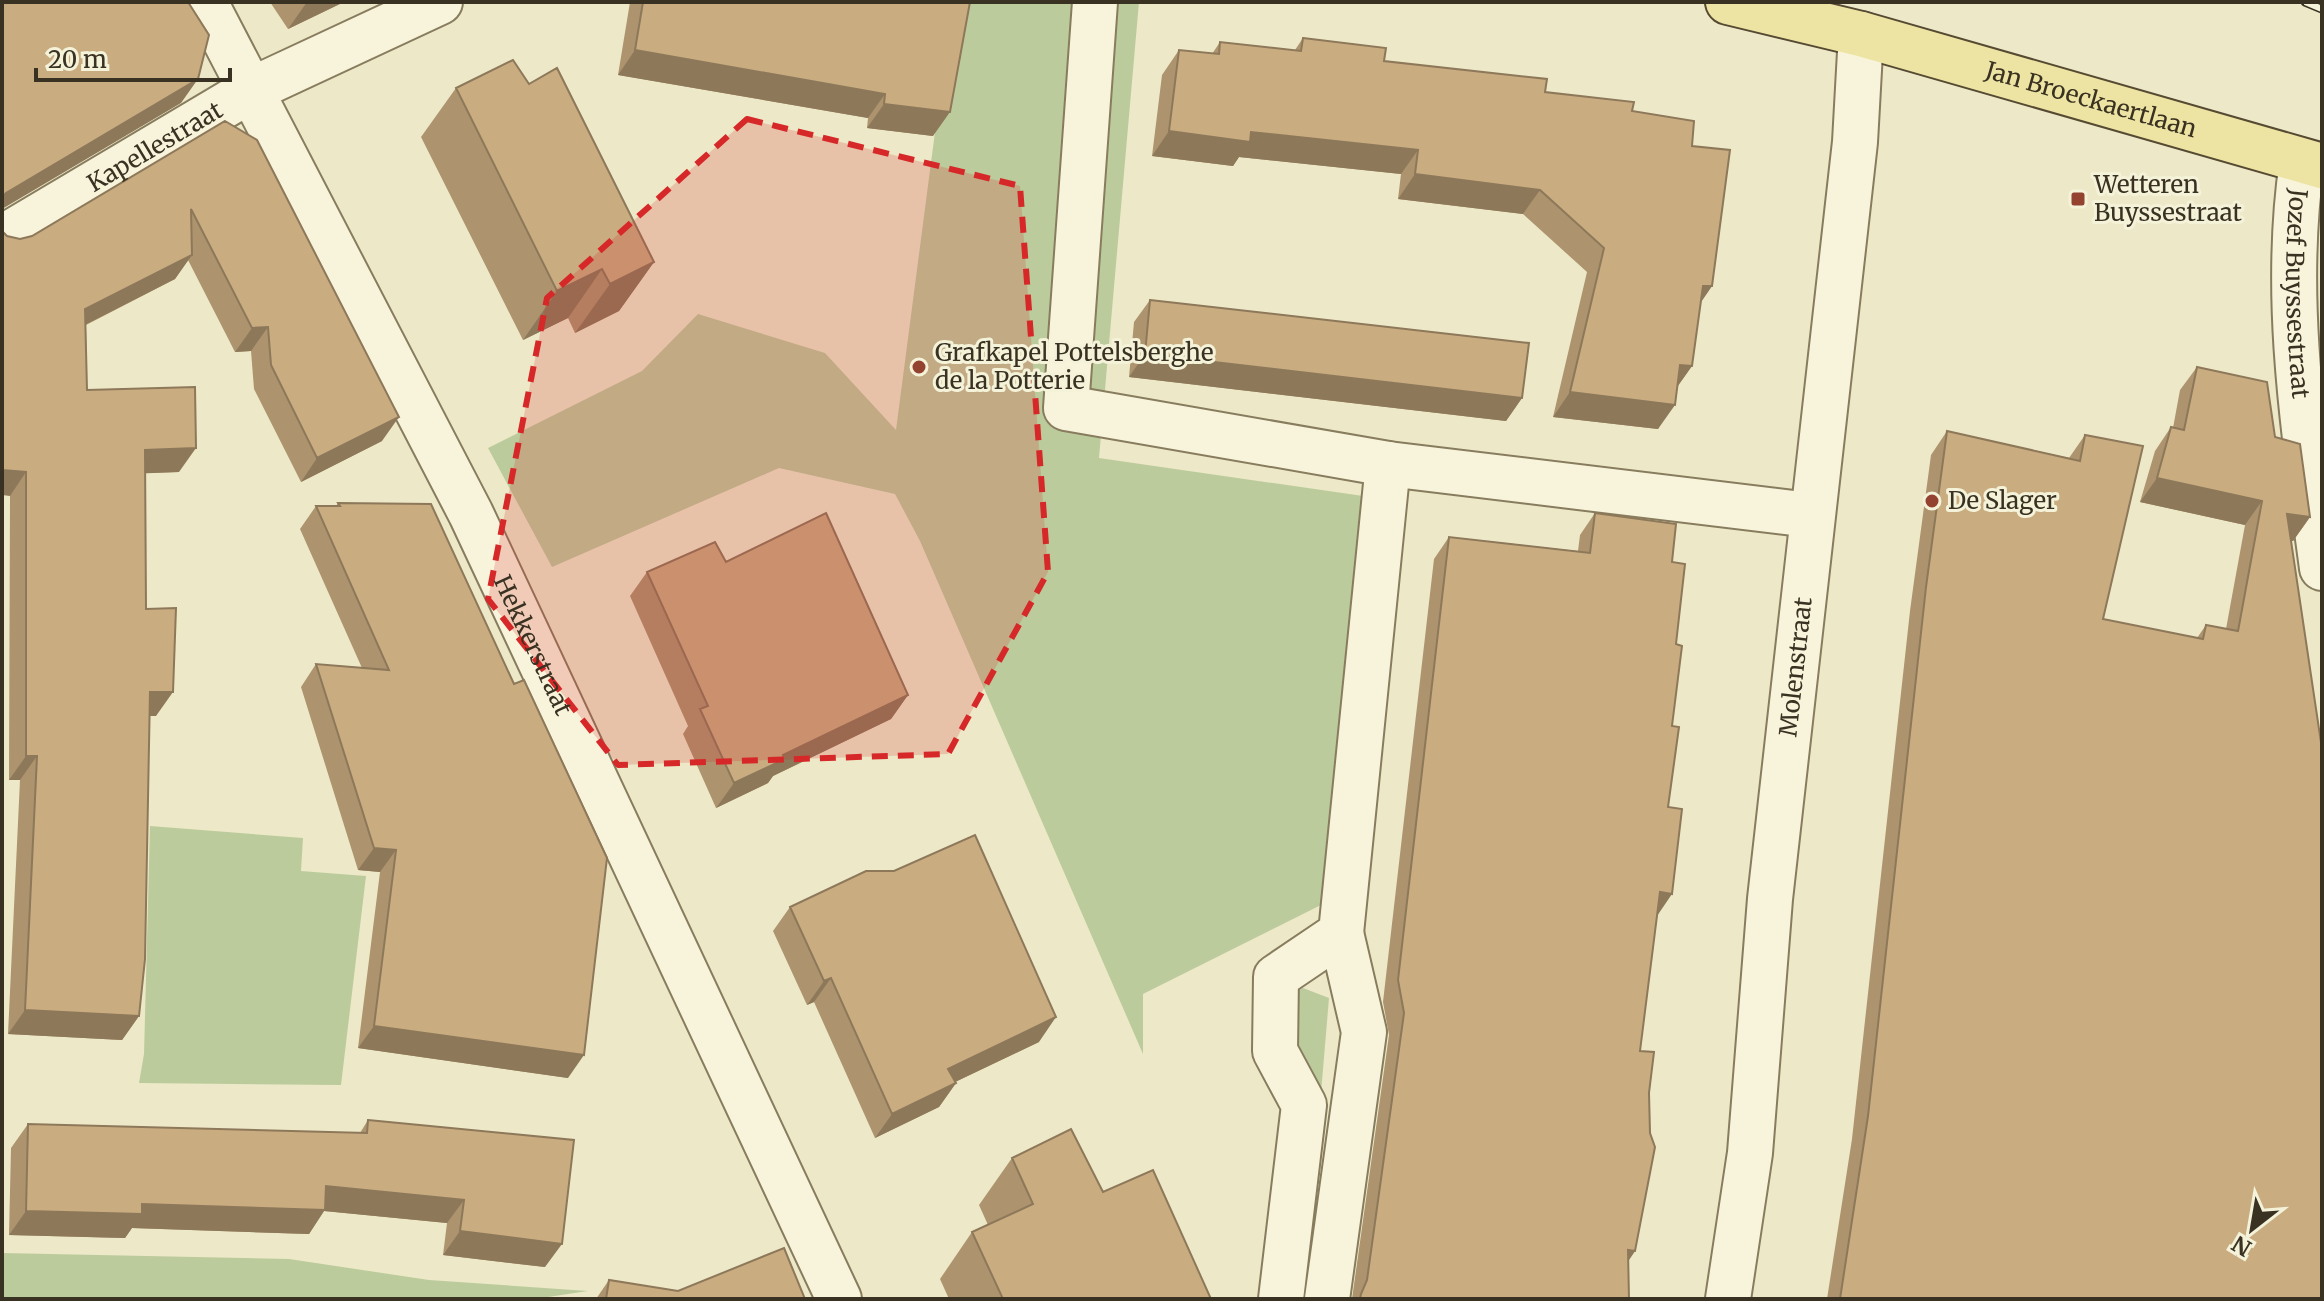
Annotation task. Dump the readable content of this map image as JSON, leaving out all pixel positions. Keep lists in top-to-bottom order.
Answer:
{
  "streets": {
    "main road": ["Jan Broeckaertlaan"],
    "street": [
      "Kapellestraat",
      "Jozef Buyssestraat",
      "Hekkerstraat",
      "Molenstraat"
    ]
  },
  "crossings": [
    ["Jan Broeckaertlaan", "Jozef Buyssestraat"],
    ["Jan Broeckaertlaan", "Molenstraat"],
    ["Kapellestraat", "Hekkerstraat"]
  ],
  "places": {
    "transit": ["Wetteren Buyssestraat"],
    "other": ["Grafkapel Pottelsberghe de la Potterie", "De Slager"]
  },
  "scale_bar": "20 m",
  "north": "bottom left"
}
